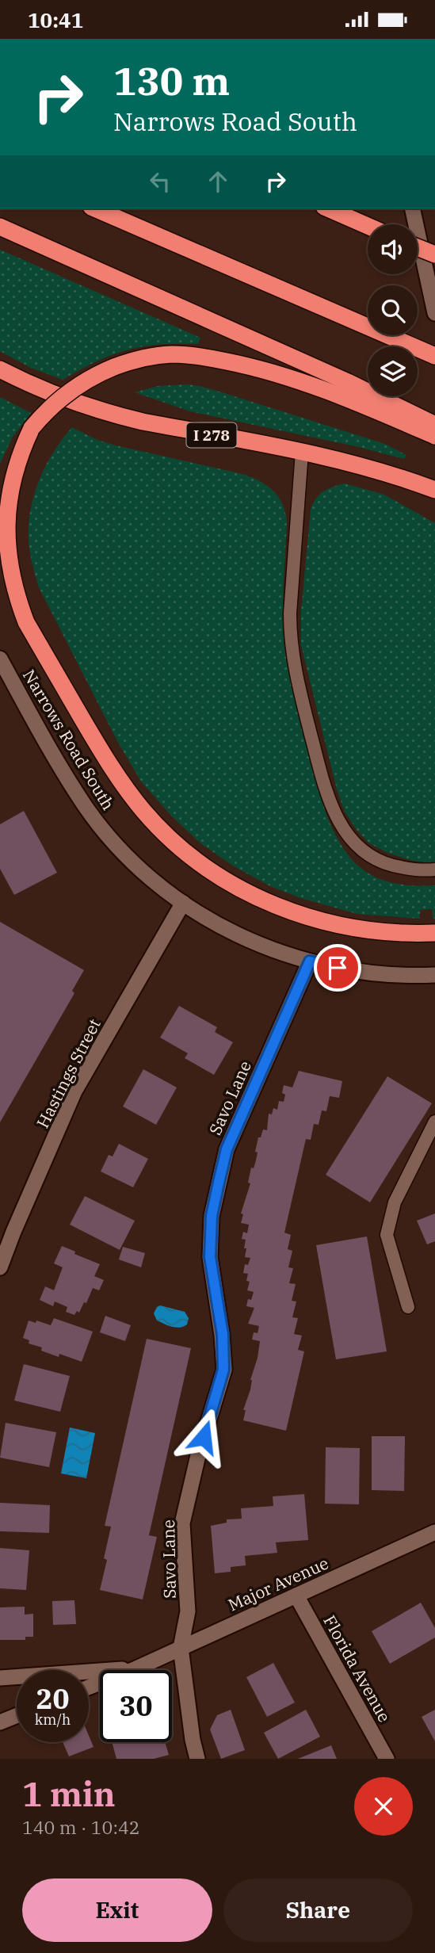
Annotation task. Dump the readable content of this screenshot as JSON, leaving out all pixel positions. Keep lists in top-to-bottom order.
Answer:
{
  "streets": {
    "highway": ["I 278"],
    "street": [
      "Narrows Road South",
      "Hastings Street",
      "Savo Lane",
      "Major Avenue",
      "Florida Avenue"
    ]
  },
  "crossings": [
    ["Narrows Road South", "Hastings Street"],
    ["Narrows Road South", "Savo Lane"],
    ["Savo Lane", "Major Avenue"],
    ["Major Avenue", "Florida Avenue"]
  ],
  "page": {
    "status": "10:41",
    "turn": ["130 m", "Narrows Road South"],
    "speed": "20 km/h",
    "limit": "30",
    "heading": ["1 min", "140 m · 10:42"],
    "buttons": ["Exit", "Share"]
  }
}
